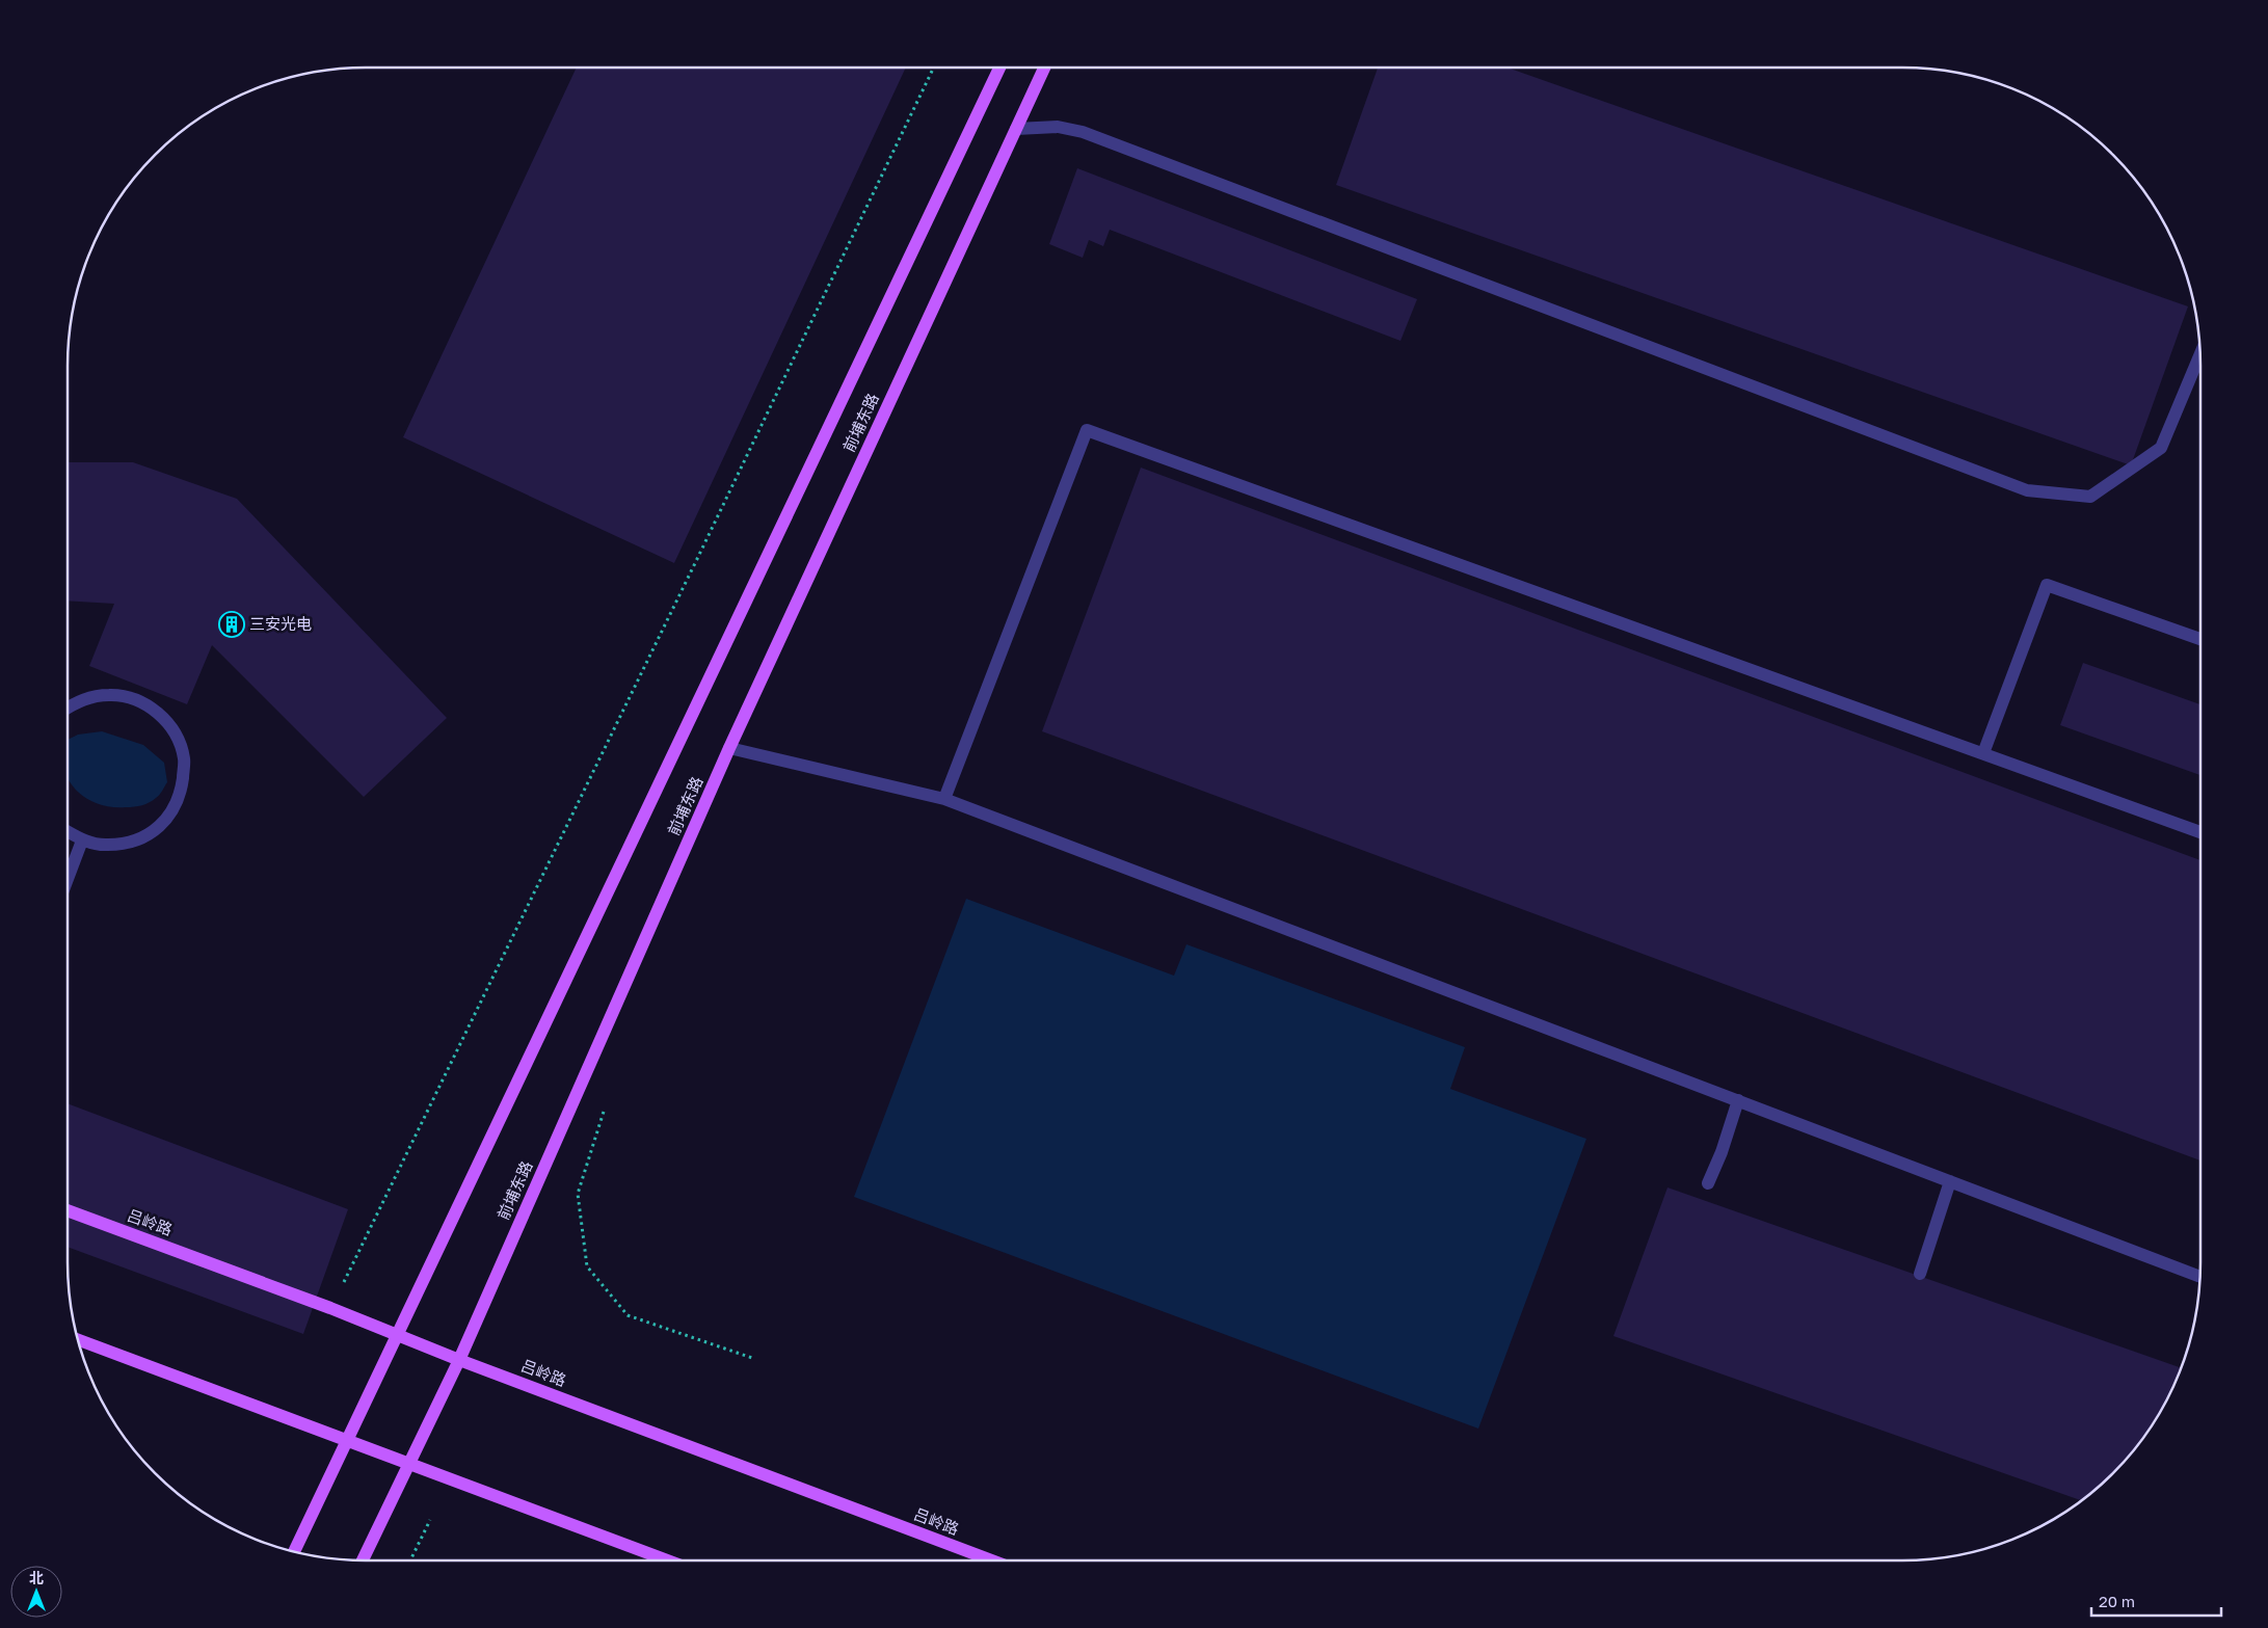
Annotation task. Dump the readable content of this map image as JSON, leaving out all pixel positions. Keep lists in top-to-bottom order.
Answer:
{
  "streets": {
    "main road": ["前埔东路", "吕岭路"]
  },
  "crossings": [
    ["前埔东路", "吕岭路"]
  ],
  "places": {
    "building": ["三安光电"]
  },
  "scale_bar": "20 m",
  "north": "top"
}
